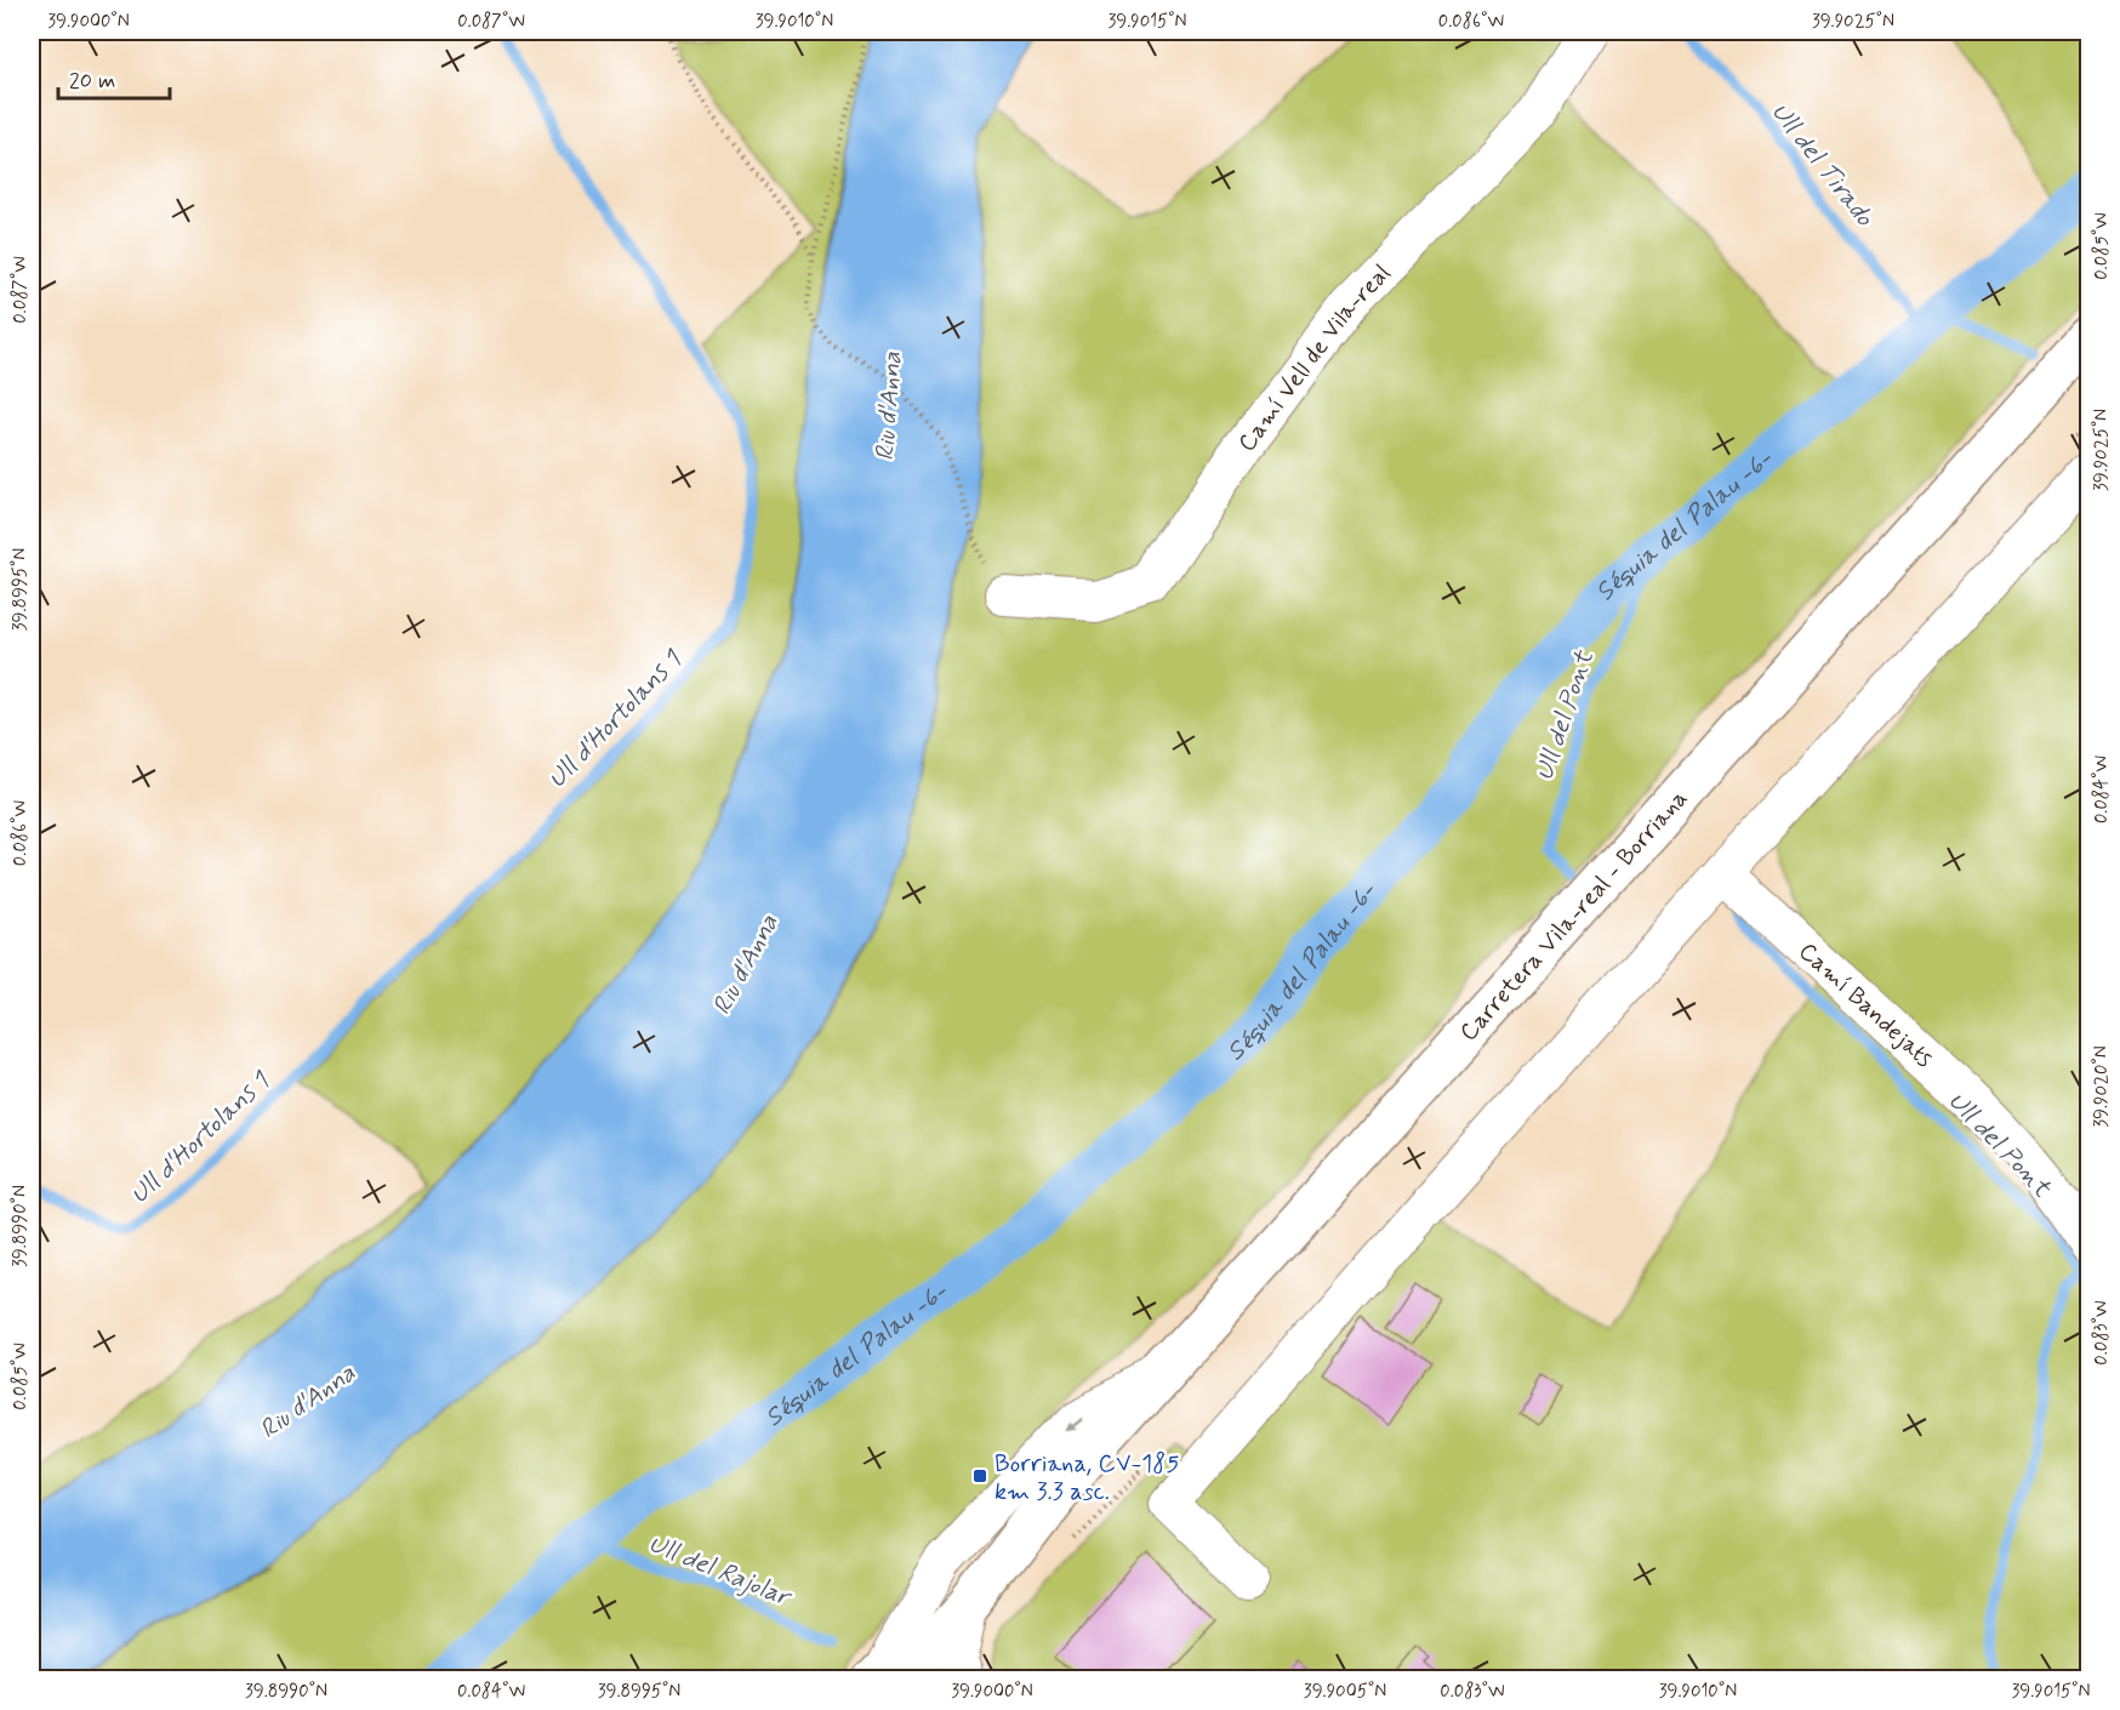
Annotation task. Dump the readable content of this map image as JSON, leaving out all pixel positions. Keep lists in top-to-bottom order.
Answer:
{
  "streets": {
    "main road": ["Carretera Vila-real - Borriana"],
    "street": ["Camí Vell de Vila-real", "Camí Bandejats"]
  },
  "water": [
    "Ull del Tirado",
    "Riu d'Anna",
    "Séquia del Palau -6-",
    "Ull del Pont",
    "Ull d'Hortolans 1",
    "Ull del Rajolar"
  ],
  "places": {
    "transit": ["Borriana, CV-185 km 3.3 asc."]
  },
  "scale_bar": "20 m",
  "coordinates": [
    "39.9000°N",
    "0.087°W",
    "39.9010°N",
    "39.9015°N",
    "0.086°W",
    "39.9025°N",
    "0.085°W",
    "39.8995°N",
    "0.084°W",
    "39.9020°N",
    "39.8990°N",
    "0.083°W",
    "39.9005°N"
  ]
}
